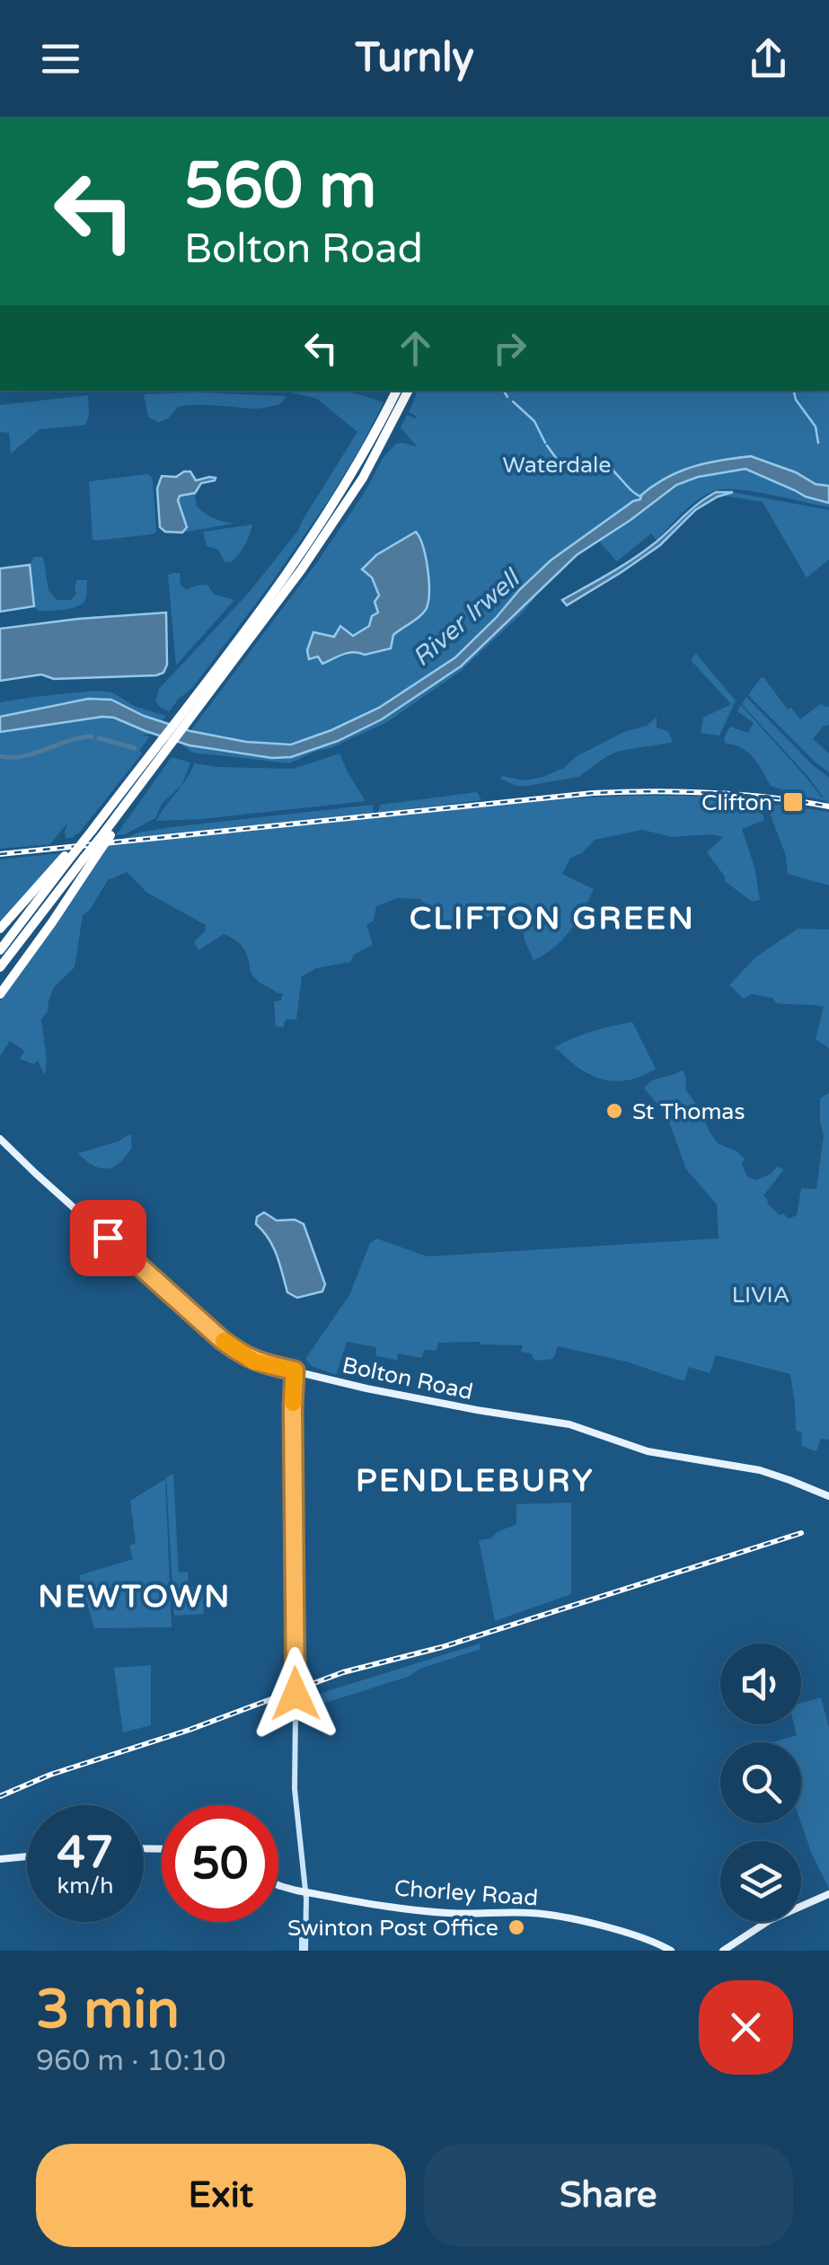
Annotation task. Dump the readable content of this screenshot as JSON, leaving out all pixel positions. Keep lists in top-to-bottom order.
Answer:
{
  "streets": {
    "main road": ["Bolton Road", "Chorley Road"]
  },
  "districts": ["CLIFTON GREEN", "PENDLEBURY", "NEWTOWN"],
  "water": ["River Irwell"],
  "parks": ["Waterdale", "LIVIA"],
  "places": {
    "transit": ["Clifton"],
    "other": ["St Thomas", "Swinton Post Office"]
  },
  "page": {
    "header": "Turnly",
    "turn": ["560 m", "Bolton Road"],
    "speed": "47 km/h",
    "limit": "50",
    "heading": ["3 min", "960 m · 10:10"],
    "buttons": ["Exit", "Share"]
  }
}
